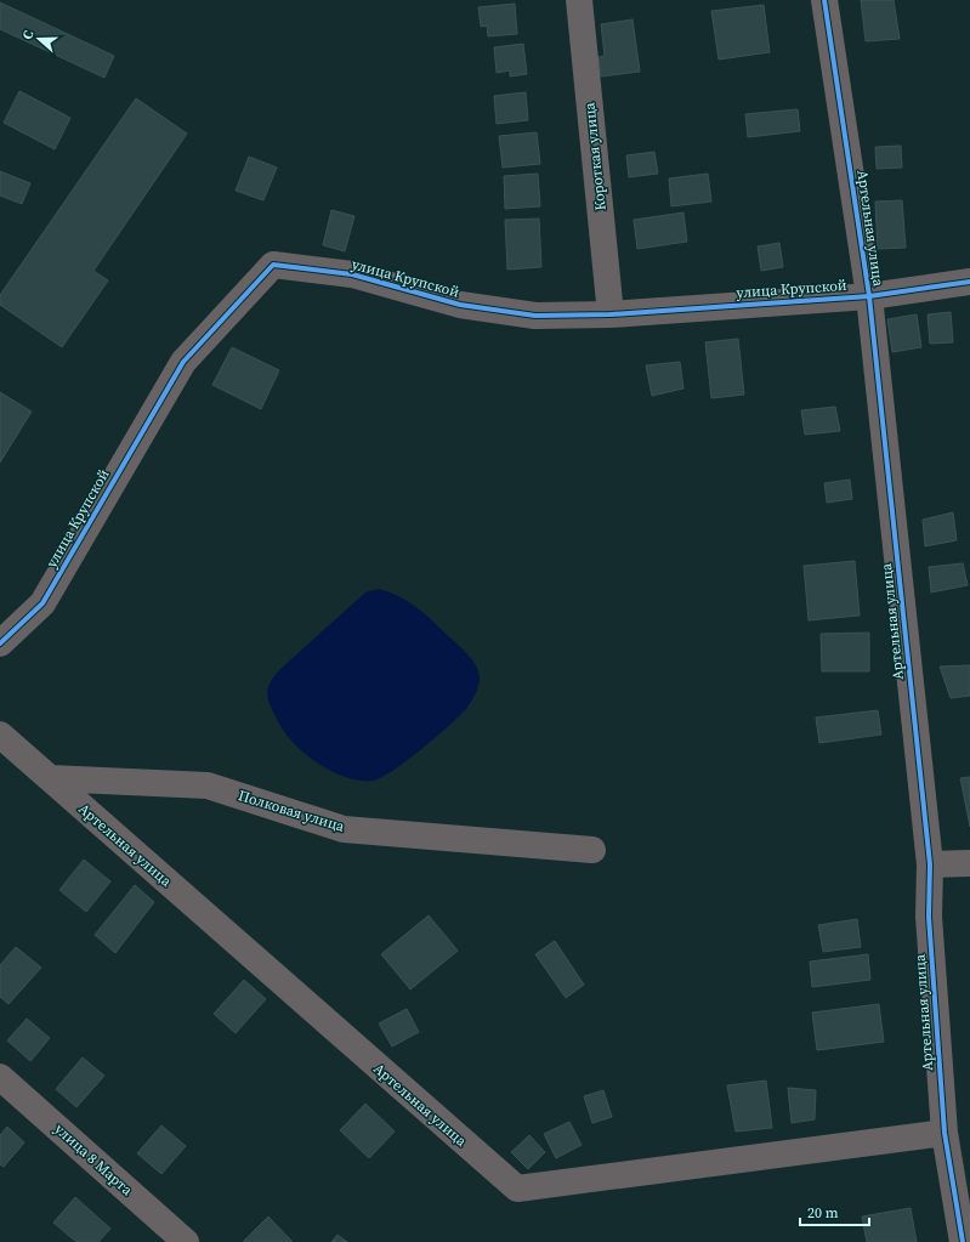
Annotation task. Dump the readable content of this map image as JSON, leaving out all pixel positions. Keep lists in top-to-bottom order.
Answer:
{
  "streets": {
    "street": [
      "Короткая улица",
      "Артельная улица",
      "улица Крупской",
      "Полковая улица",
      "улица 8 Марта"
    ]
  },
  "crossings": [
    ["Короткая улица", "улица Крупской"],
    ["Артельная улица", "улица Крупской"],
    ["Артельная улица", "Полковая улица"]
  ],
  "scale_bar": "20 m",
  "north": "left"
}
